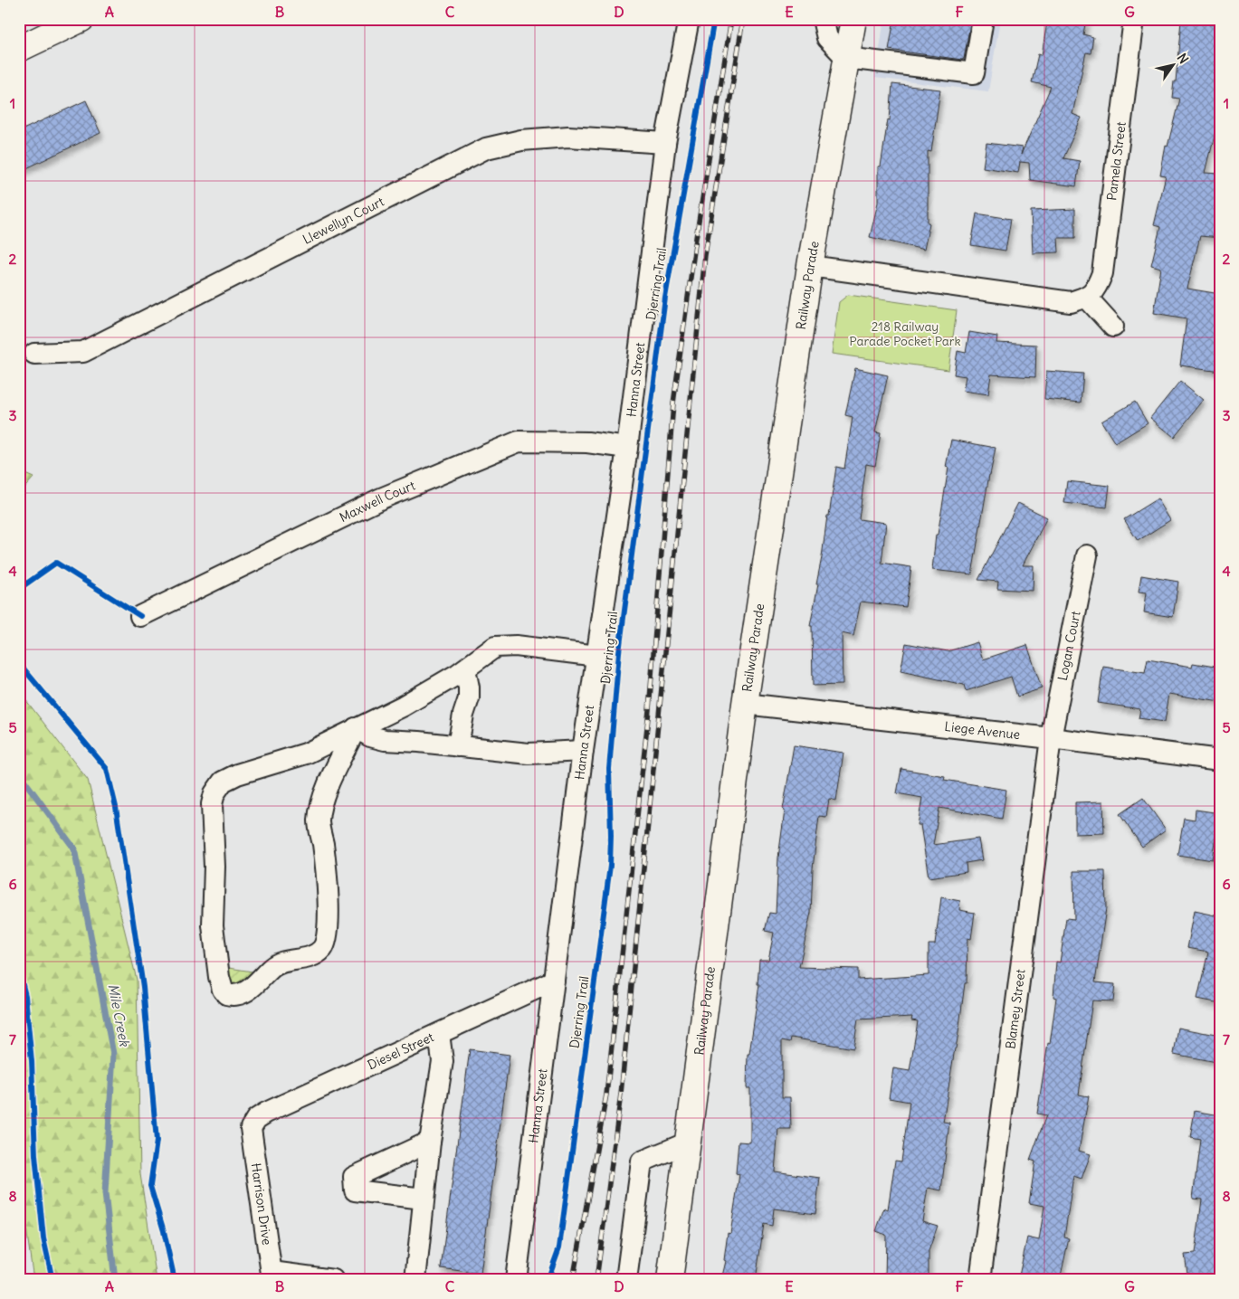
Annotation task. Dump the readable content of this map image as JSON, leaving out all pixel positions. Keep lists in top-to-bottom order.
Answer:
{
  "streets": {
    "main road": ["Railway Parade"],
    "street": [
      "Pamela Street",
      "Llewellyn Court",
      "Hanna Street",
      "Maxwell Court",
      "Logan Court",
      "Liege Avenue",
      "Blamey Street",
      "Diesel Street",
      "Harrison Drive"
    ],
    "cycle path": ["Djerring Trail"]
  },
  "crossings": [
    ["Llewellyn Court", "Hanna Street"],
    ["Railway Parade", "Liege Avenue"],
    ["Hanna Street", "Maxwell Court"],
    ["Hanna Street", "Diesel Street"],
    ["Logan Court", "Liege Avenue"],
    ["Logan Court", "Blamey Street"],
    ["Liege Avenue", "Blamey Street"],
    ["Diesel Street", "Harrison Drive"]
  ],
  "water": ["Mile Creek"],
  "parks": ["218 Railway Parade Pocket Park"],
  "north": "top right",
  "grid": {
    "columns": [
      "A",
      "B",
      "C",
      "D",
      "E",
      "F",
      "G"
    ],
    "rows": [
      "1",
      "2",
      "3",
      "4",
      "5",
      "6",
      "7",
      "8"
    ]
  }
}
